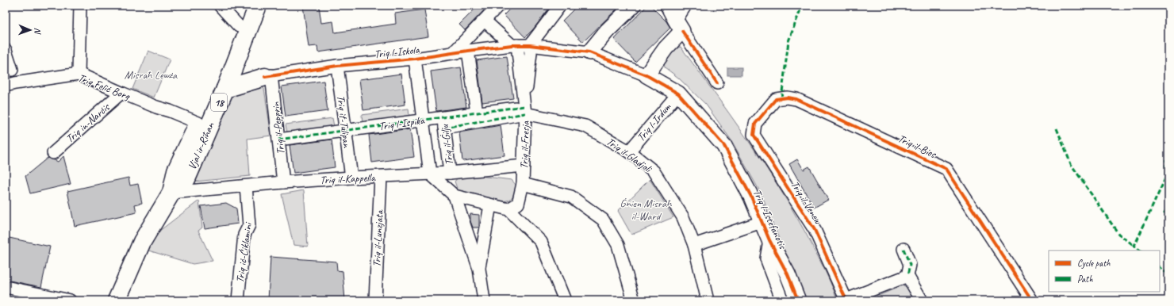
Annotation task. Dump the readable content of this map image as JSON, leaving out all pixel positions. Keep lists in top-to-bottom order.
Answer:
{
  "streets": {
    "main road": ["18", "Vjal ir-Riħan"],
    "street": [
      "Triq l-Iskola",
      "Triq Feliċ Borg",
      "Triq it-Tulipan",
      "Triq l-Irdum",
      "Triq in-Narċis",
      "Triq l-Ispika",
      "Triq il-Pepprin",
      "Triq il-Ġilju",
      "Triq il-Fresja",
      "Triq il-Bies",
      "Triq il-Gladjoli",
      "Triq il-Kappella",
      "Triq il-Venew",
      "Triq l-Istefanotis",
      "Triq il-Lunzjata",
      "Triq iċ-Ċiklamini"
    ]
  },
  "crossings": [
    ["Triq l-Iskola", "Triq it-Tulipan"],
    ["Triq l-Iskola", "Triq il-Pepprin"],
    ["Triq l-Iskola", "Triq il-Ġilju"],
    ["Triq l-Iskola", "Triq il-Fresja"],
    ["Triq l-Iskola", "Triq l-Istefanotis"],
    ["Triq Feliċ Borg", "Triq in-Narċis"],
    ["Triq Feliċ Borg", "Vjal ir-Riħan"],
    ["Triq it-Tulipan", "Triq l-Ispika"],
    ["Triq it-Tulipan", "Triq il-Kappella"],
    ["Triq l-Irdum", "Triq il-Gladjoli"],
    ["Triq l-Irdum", "Triq l-Istefanotis"],
    ["Triq l-Ispika", "Triq il-Pepprin"],
    ["Triq l-Ispika", "Triq il-Ġilju"],
    ["Triq l-Ispika", "Triq il-Fresja"],
    ["Triq l-Ispika", "Triq il-Gladjoli"],
    ["Triq il-Pepprin", "Triq il-Kappella"],
    ["Triq il-Ġilju", "Triq il-Kappella"],
    ["Triq il-Fresja", "Triq il-Gladjoli"],
    ["Triq il-Fresja", "Triq il-Kappella"],
    ["Triq il-Fresja", "Triq l-Istefanotis"],
    ["Vjal ir-Riħan", "Triq il-Kappella"],
    ["Triq il-Bies", "Triq il-Venew"],
    ["Triq il-Kappella", "Triq il-Lunzjata"],
    ["Triq il-Kappella", "Triq iċ-Ċiklamini"]
  ],
  "parks": ["Misraħ Lewża", "Ġnien Misraħ il-Ward"],
  "legend": ["Cycle path", "Path"],
  "north": "right"
}
